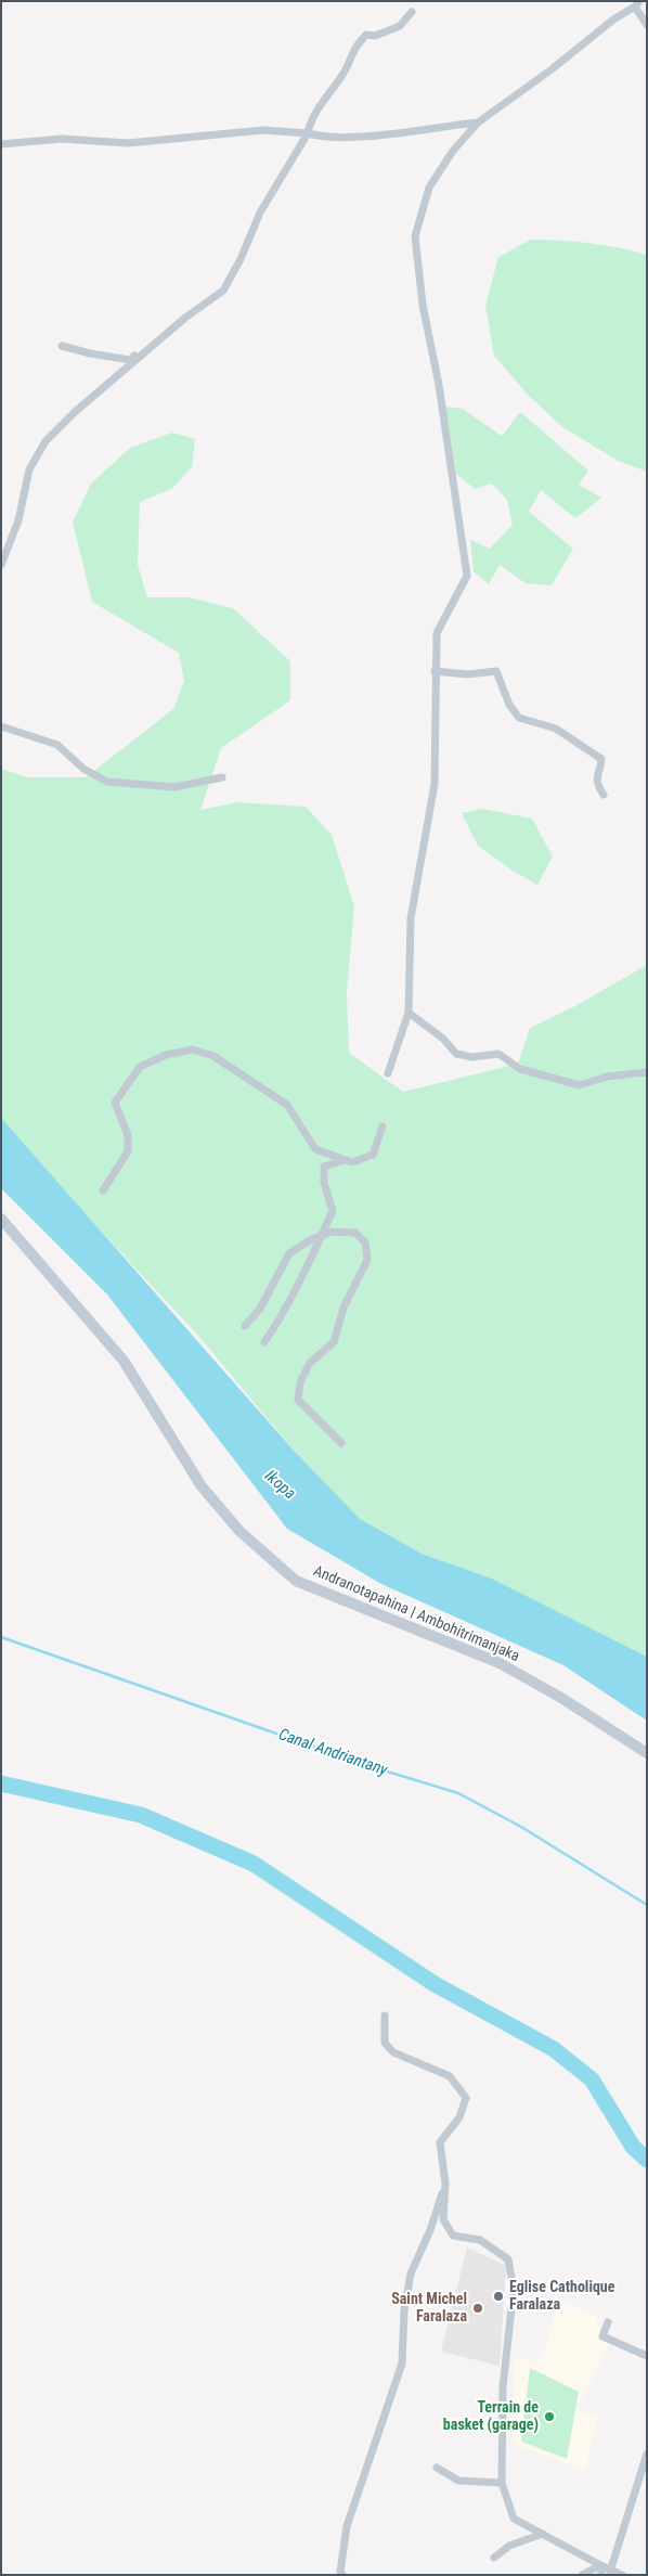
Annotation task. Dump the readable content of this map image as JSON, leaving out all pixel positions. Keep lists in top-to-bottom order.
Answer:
{
  "streets": {
    "main road": ["Andranotapahina | Ambohitrimanjaka"]
  },
  "water": ["Ikopa", "Canal Andriantany"],
  "places": ["Eglise Catholique Faralaza", "Saint Michel Faralaza", "Terrain de basket (garage)"]
}
